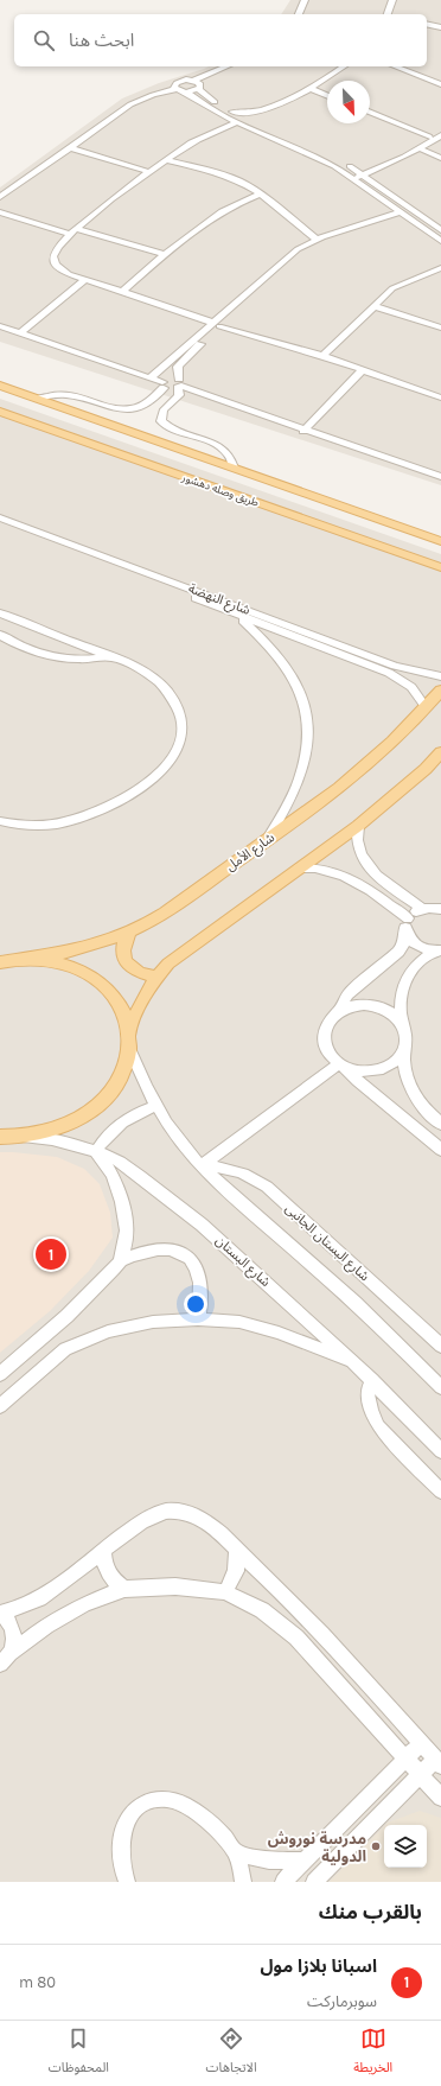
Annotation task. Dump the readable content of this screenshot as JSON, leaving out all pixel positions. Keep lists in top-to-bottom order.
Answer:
{
  "streets": {
    "main road": ["طريق وصله دهشور", "شارع الأمل"],
    "street": ["شارع النهضة", "شارع البستان الجانبى", "شارع البستان"]
  },
  "crossings": [
    ["شارع النهضة", "شارع الأمل"]
  ],
  "places": ["مدرسة نوروش الدولية"],
  "north": "bottom right",
  "page": {
    "search": "ابحث هنا",
    "pins": "1",
    "heading": "بالقرب منك",
    "list": [
      {
        "mark": "1",
        "name": "اسبانا بلازا مول",
        "note": "سوبرماركت",
        "value": "80 m"
      }
    ],
    "nav": ["الخريطة", "الاتجاهات", "المحفوظات"]
  }
}
